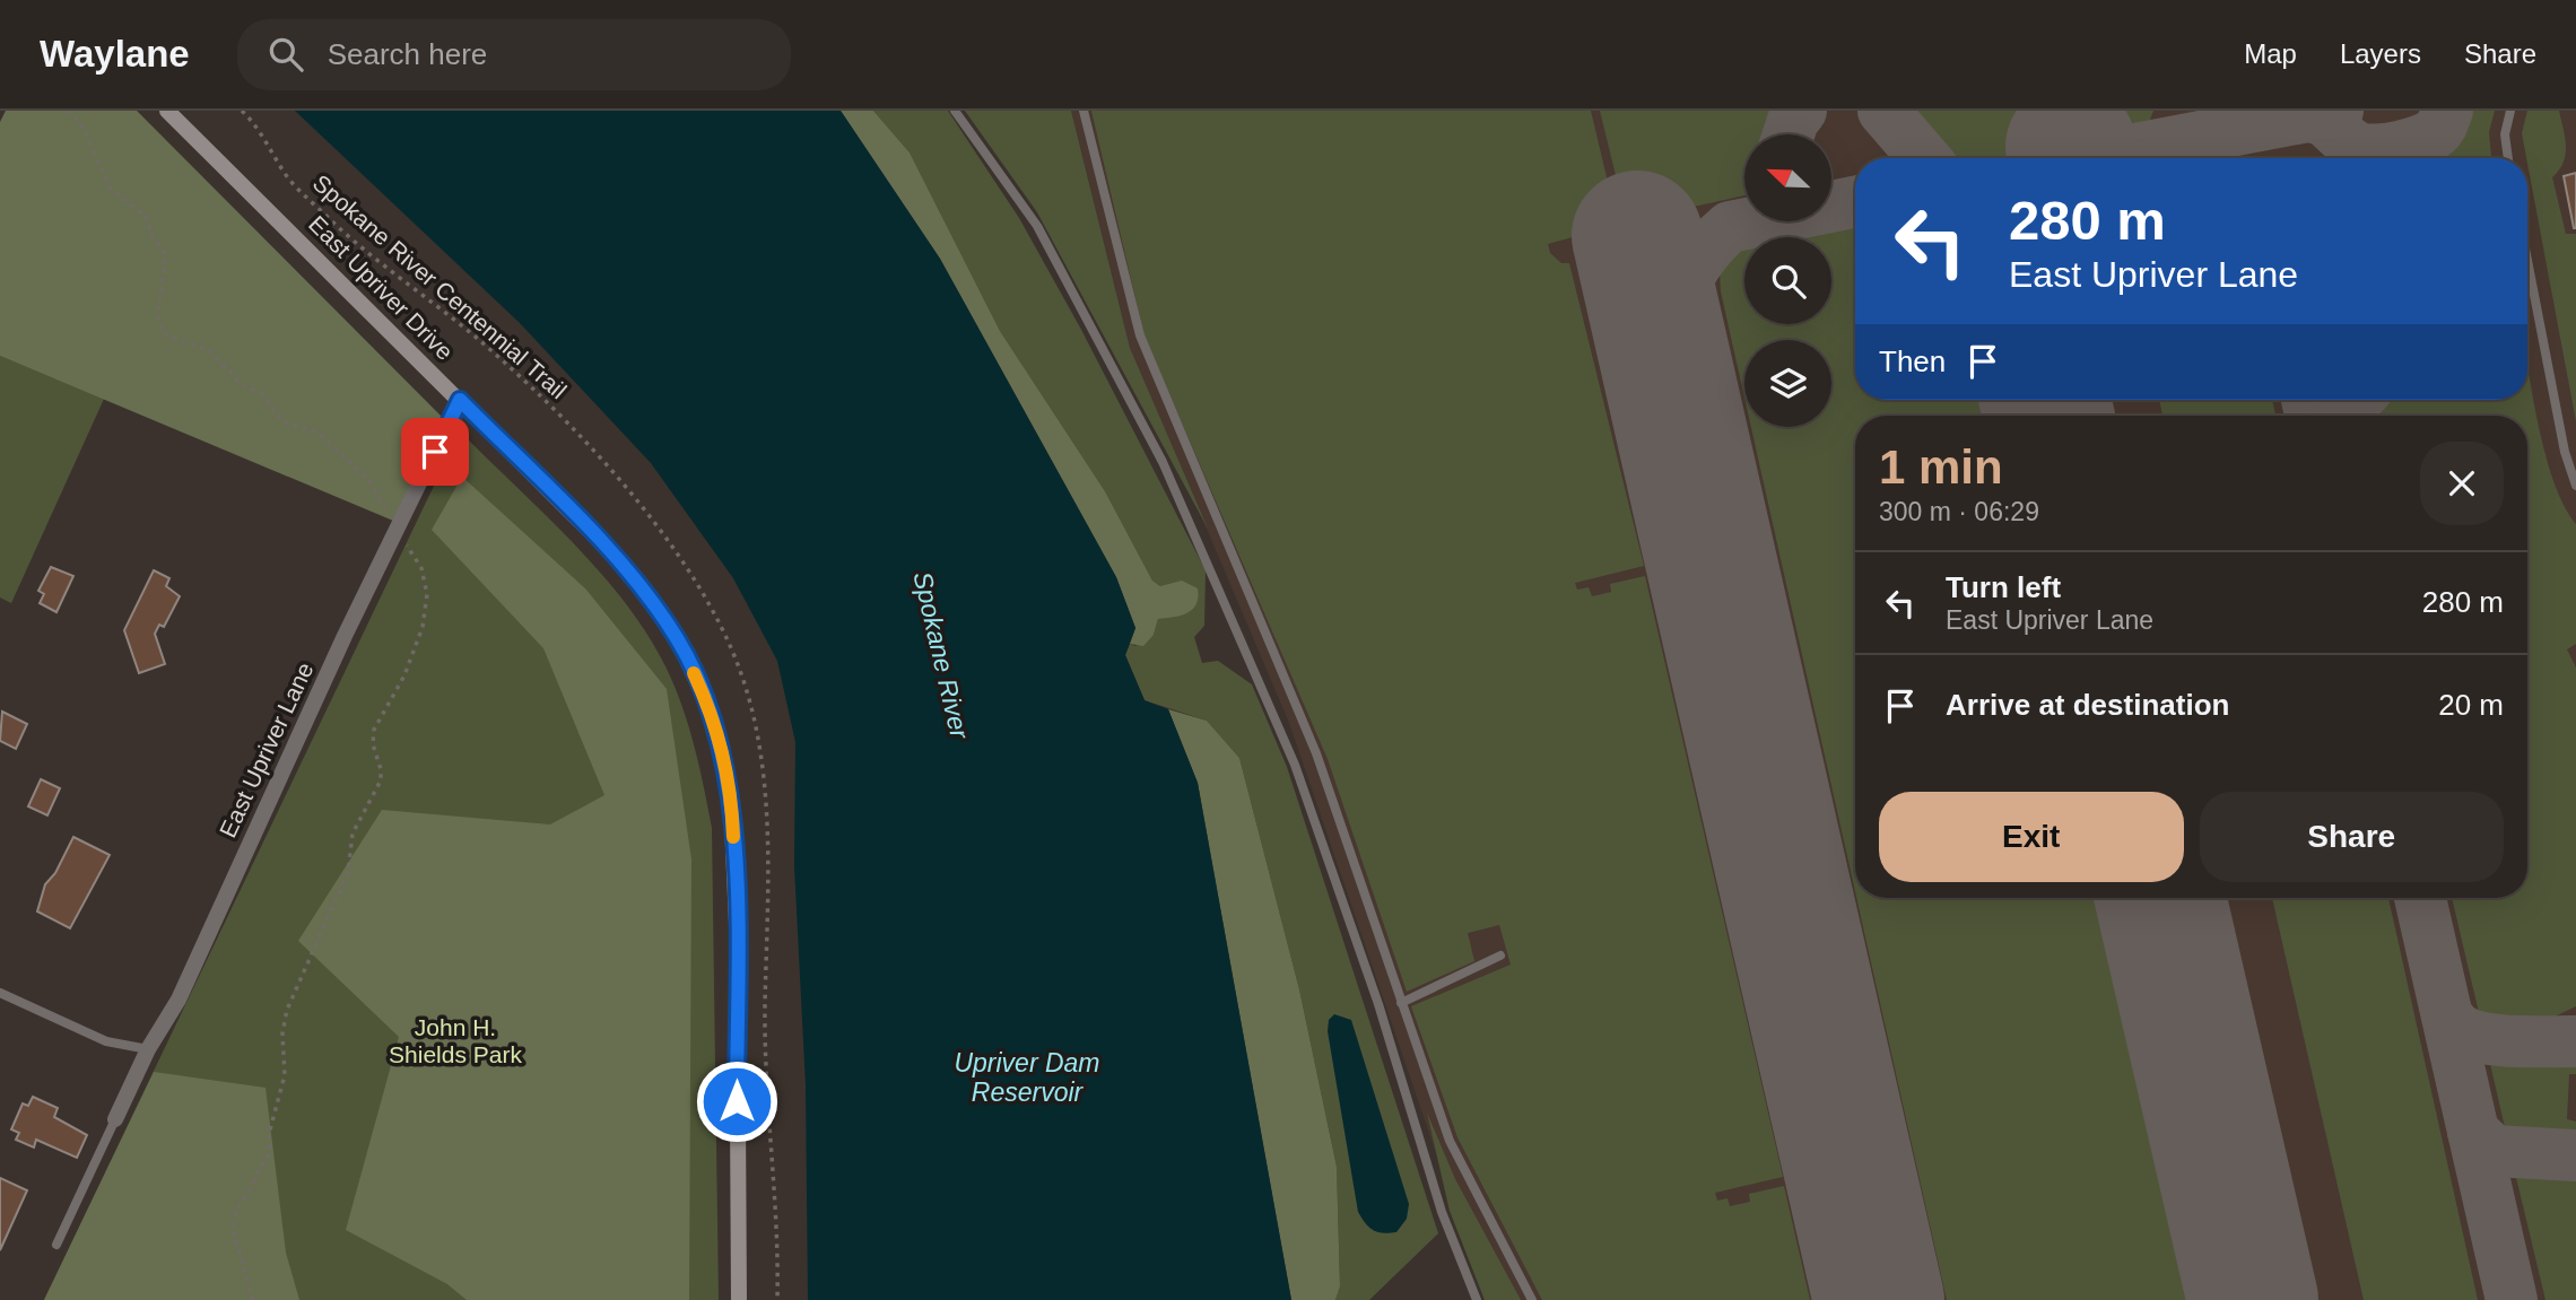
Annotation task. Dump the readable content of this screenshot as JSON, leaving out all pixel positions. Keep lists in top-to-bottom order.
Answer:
{
  "streets": {
    "main road": ["East Upriver Drive"],
    "street": ["East Upriver Lane"],
    "path": ["Spokane River Centennial Trail"]
  },
  "crossings": [
    ["East Upriver Drive", "East Upriver Lane"]
  ],
  "water": ["Spokane River", "Upriver Dam Reservoir"],
  "parks": ["John H. Shields Park"],
  "north": "top left",
  "page": {
    "header": "Waylane",
    "search": "Search here",
    "nav": ["Map", "Layers", "Share"],
    "turn": ["280 m", "East Upriver Lane"],
    "then": "Then",
    "heading": ["1 min", "300 m · 06:29"],
    "list": [
      {
        "name": "Turn left",
        "note": "East Upriver Lane",
        "value": "280 m"
      },
      {
        "name": "Arrive at destination",
        "value": "20 m"
      }
    ],
    "buttons": ["Exit", "Share"]
  }
}
